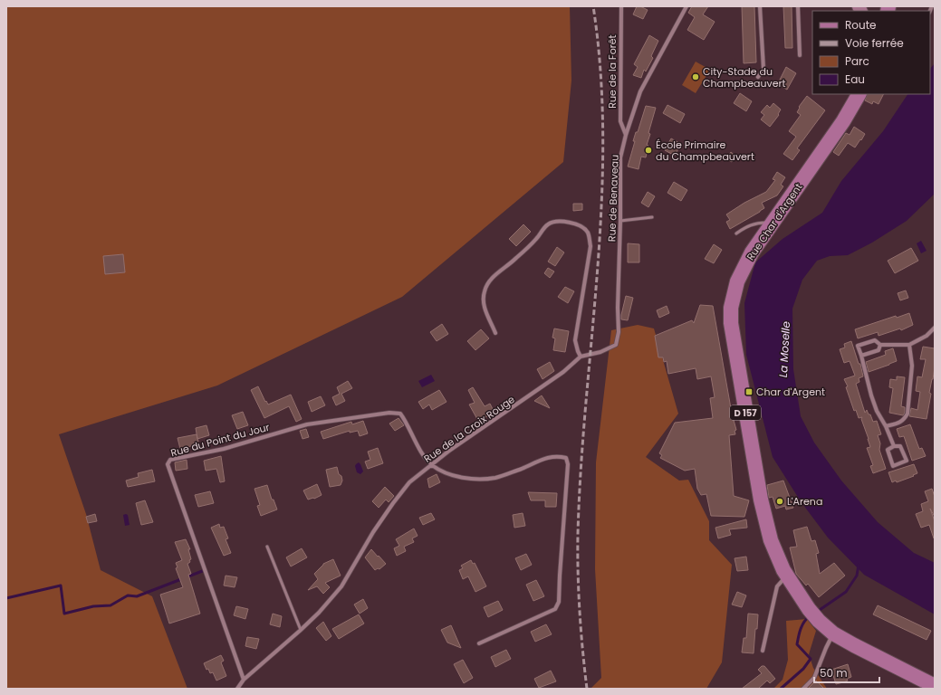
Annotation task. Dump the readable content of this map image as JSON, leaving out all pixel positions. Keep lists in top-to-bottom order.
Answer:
{
  "streets": {
    "main road": ["Rue Char d'Argent", "D 157"],
    "street": [
      "Rue de la Forêt",
      "Rue de Benaveau",
      "Rue de la Croix Rouge",
      "Rue du Point du Jour"
    ]
  },
  "crossings": [
    ["Rue de la Forêt", "Rue de Benaveau"],
    ["Rue de Benaveau", "Rue de la Croix Rouge"],
    ["Rue de la Croix Rouge", "Rue du Point du Jour"]
  ],
  "water": ["La Moselle"],
  "places": {
    "other": ["City-Stade du Champbeauvert", "École Primaire du Champbeauvert", "L'Arena"],
    "transit": ["Char d'Argent"]
  },
  "legend": [
    "Route",
    "Voie ferrée",
    "Parc",
    "Eau"
  ],
  "scale_bar": "50 m"
}
